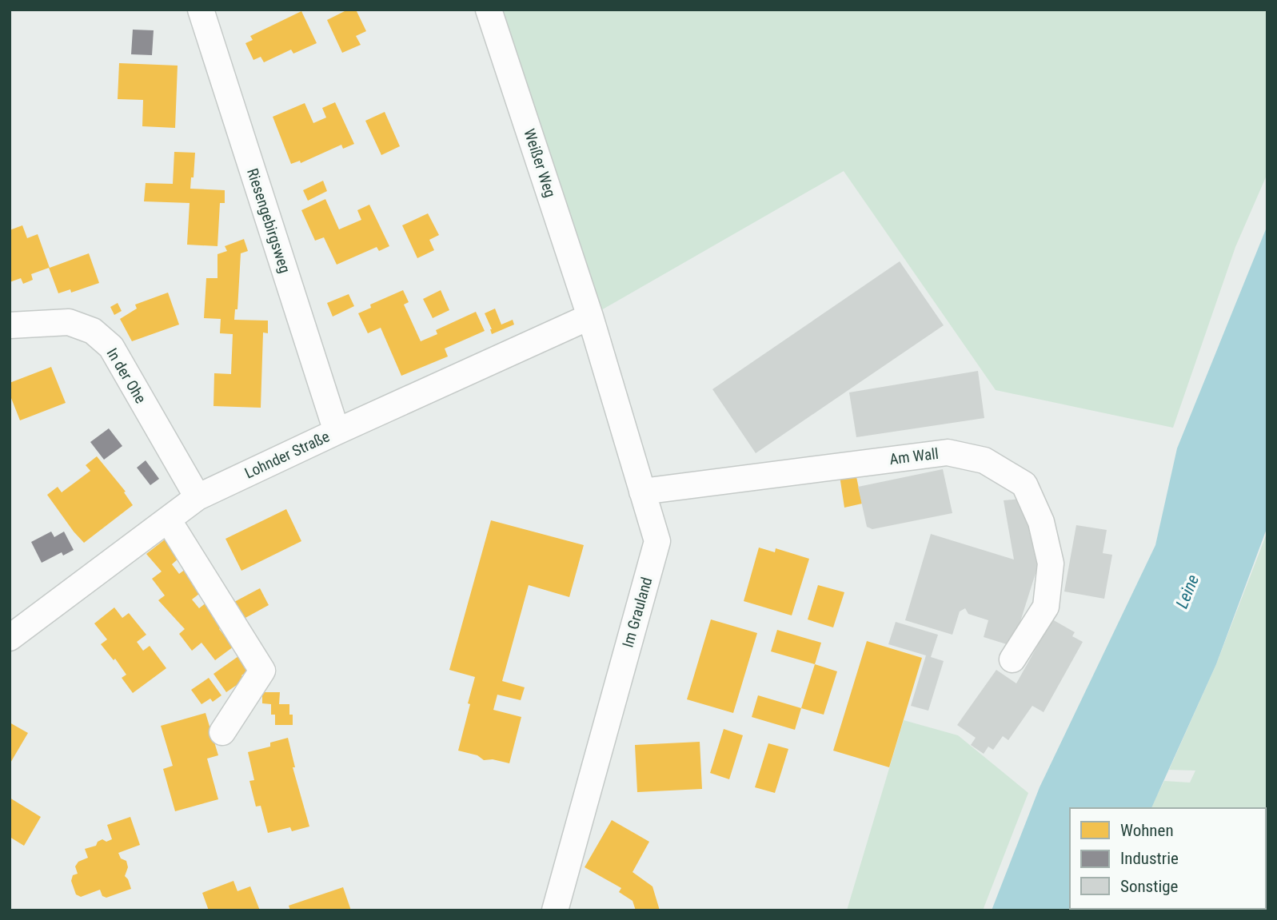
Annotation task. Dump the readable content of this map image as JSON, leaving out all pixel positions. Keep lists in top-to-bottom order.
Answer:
{
  "streets": {
    "street": [
      "Weißer Weg",
      "Riesengebirgsweg",
      "In der Ohe",
      "Lohnder Straße",
      "Am Wall",
      "Im Grauland"
    ]
  },
  "crossings": [
    ["Weißer Weg", "Lohnder Straße"],
    ["Weißer Weg", "Im Grauland"],
    ["Riesengebirgsweg", "Lohnder Straße"],
    ["In der Ohe", "Lohnder Straße"],
    ["Lohnder Straße", "Im Grauland"],
    ["Am Wall", "Im Grauland"]
  ],
  "water": ["Leine"],
  "legend": ["Wohnen", "Industrie", "Sonstige"]
}
